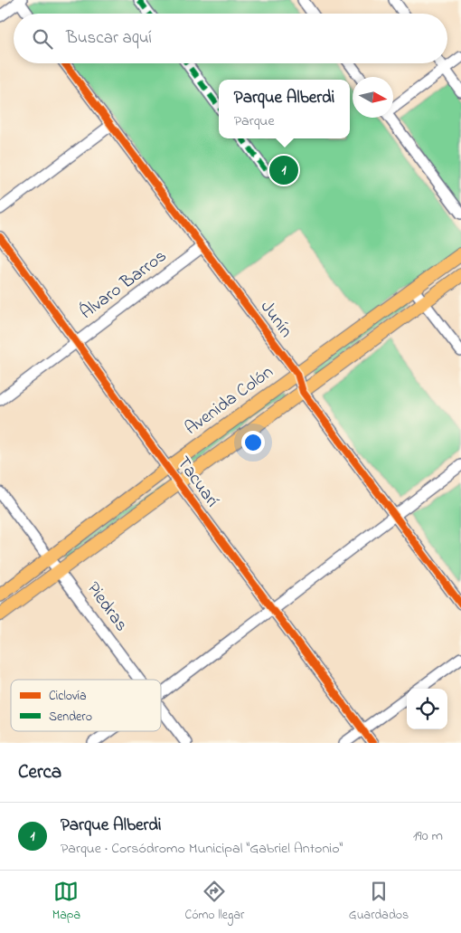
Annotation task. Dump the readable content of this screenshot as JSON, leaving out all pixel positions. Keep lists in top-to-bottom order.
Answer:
{
  "streets": {
    "main road": ["Avenida Colón"],
    "street": [
      "Álvaro Barros",
      "Junín",
      "Tacuarí",
      "Piedras"
    ]
  },
  "crossings": [
    ["Álvaro Barros", "Junín"],
    ["Álvaro Barros", "Tacuarí"],
    ["Junín", "Avenida Colón"],
    ["Avenida Colón", "Tacuarí"],
    ["Avenida Colón", "Piedras"]
  ],
  "legend": ["Ciclovía", "Sendero"],
  "north": "right",
  "page": {
    "search": "Buscar aquí",
    "popup": ["Parque Alberdi", "Parque"],
    "pins": "1",
    "heading": "Cerca",
    "list": [
      {
        "mark": "1",
        "name": "Parque Alberdi",
        "note": "Parque · Corsódromo Municipal \"Gabriel Antonio\"",
        "value": "190 m"
      }
    ],
    "nav": ["Mapa", "Cómo llegar", "Guardados"]
  }
}
